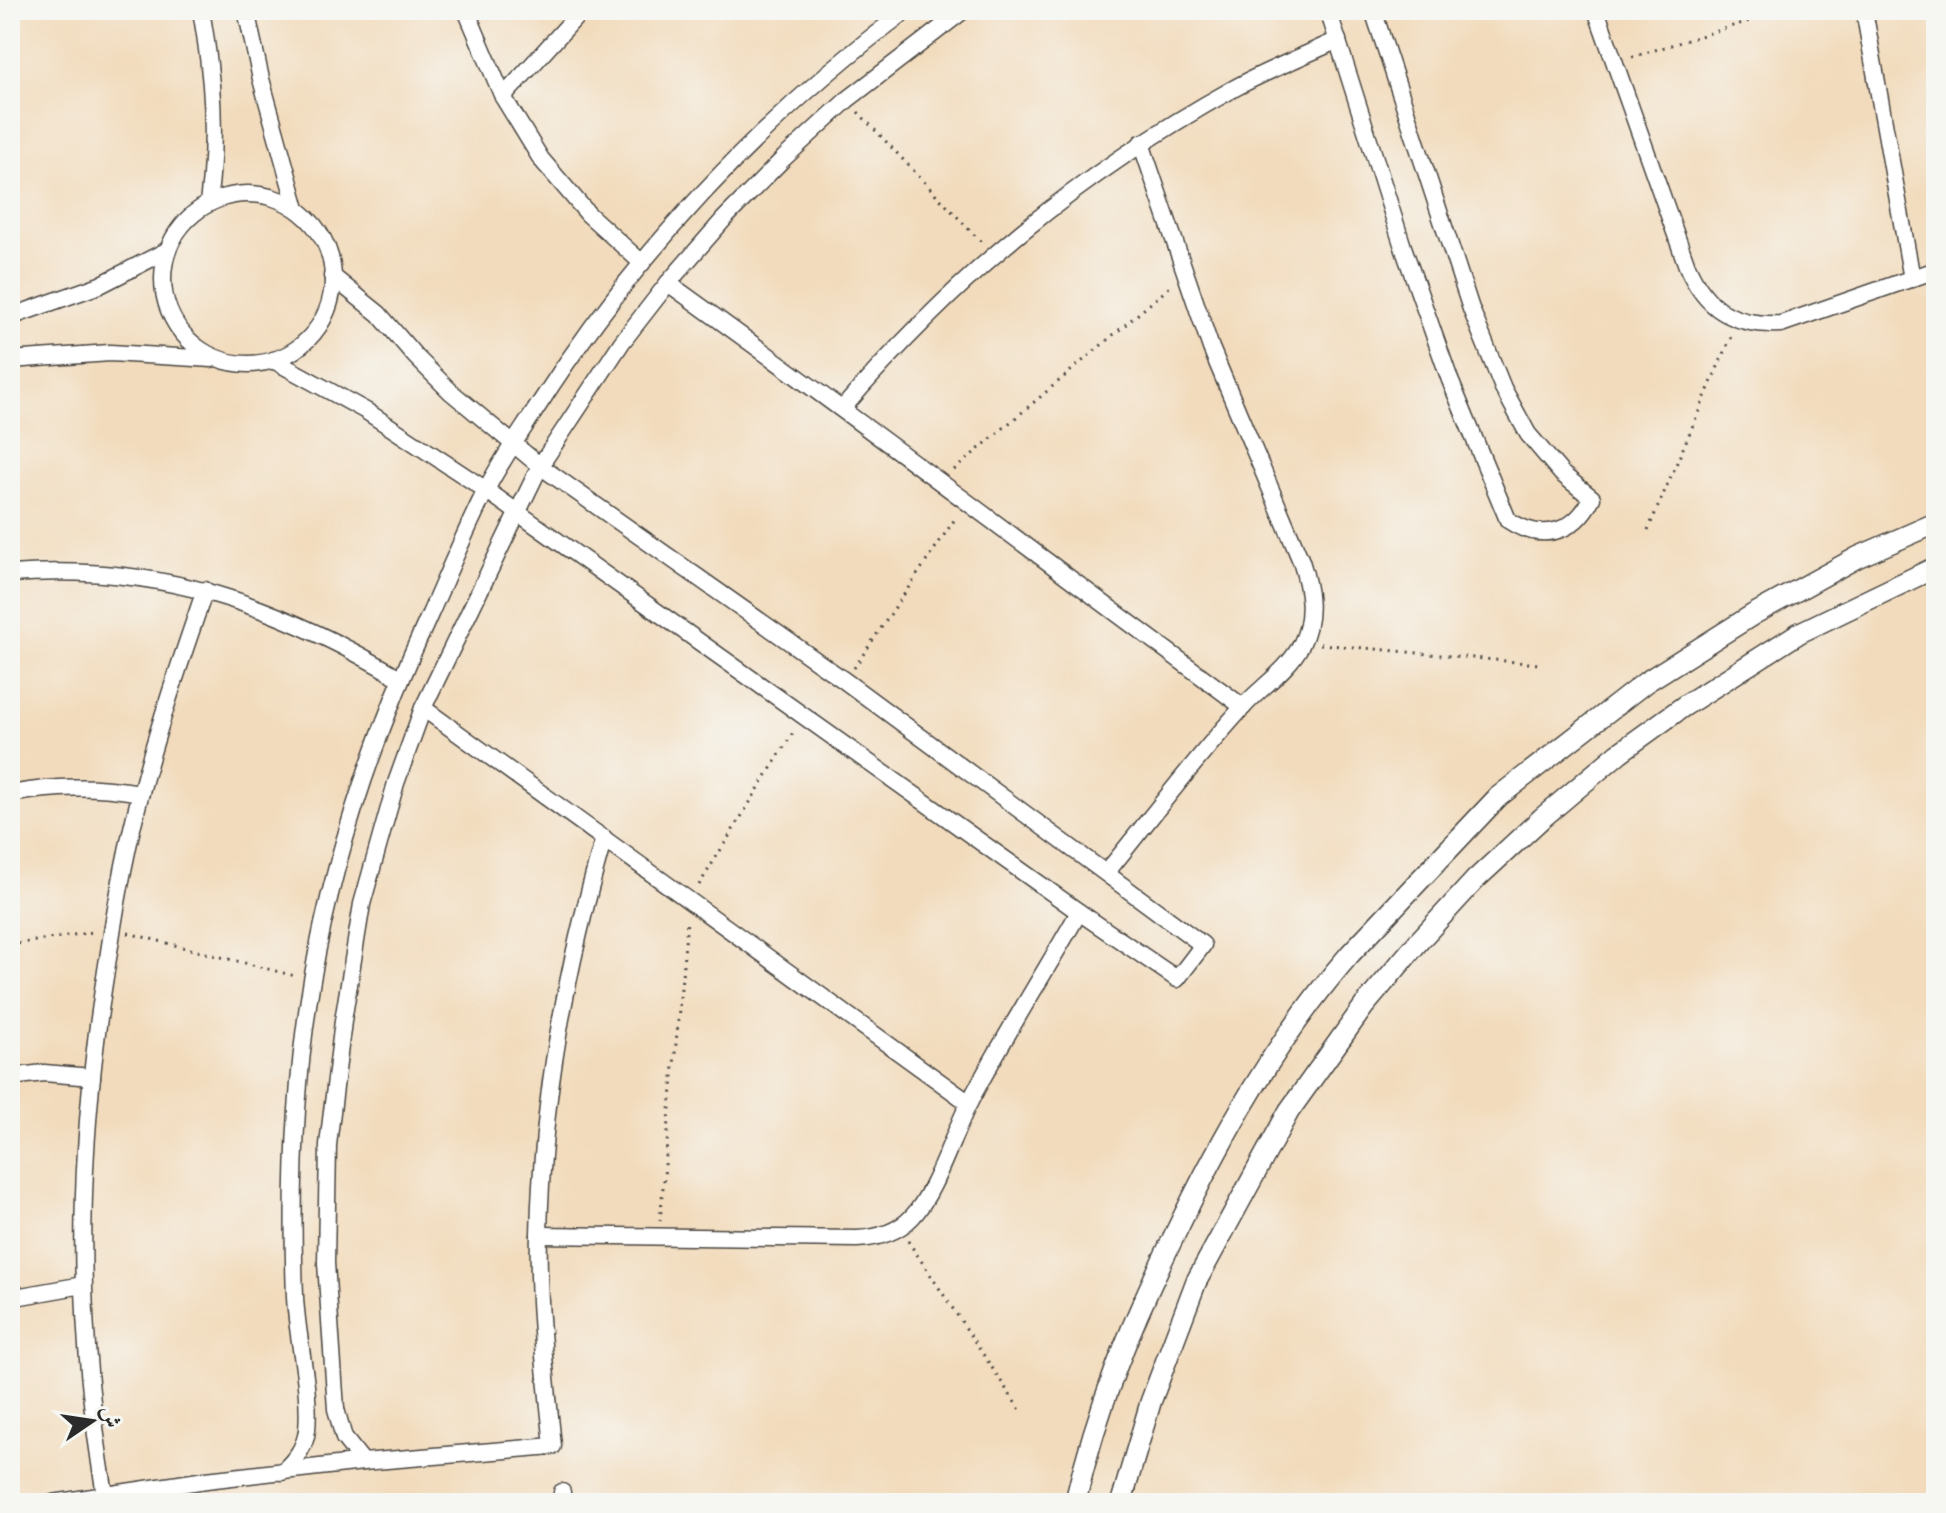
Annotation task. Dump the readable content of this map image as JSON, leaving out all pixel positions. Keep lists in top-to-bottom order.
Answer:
{
  "north": "right"
}
